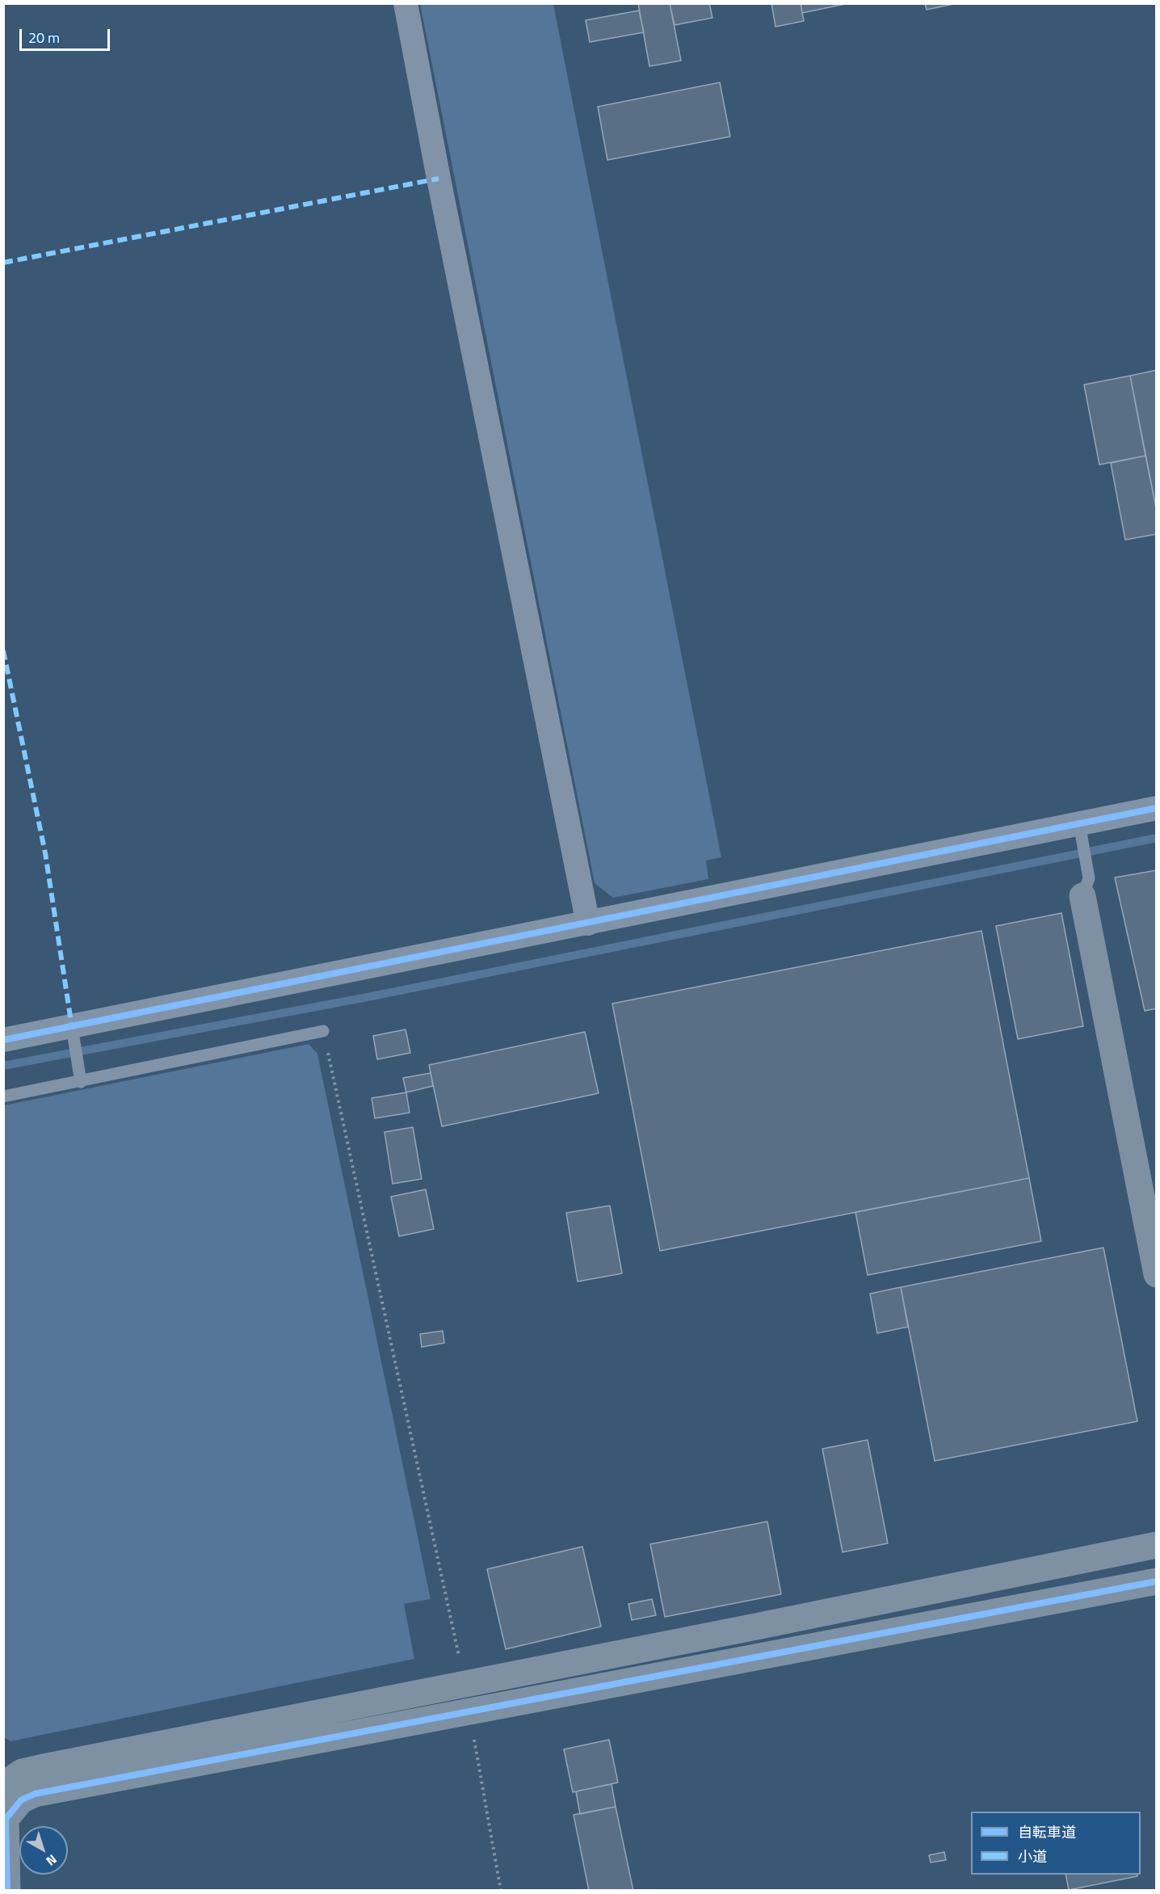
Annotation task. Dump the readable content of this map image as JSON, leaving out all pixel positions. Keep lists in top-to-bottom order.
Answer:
{
  "legend": ["自転車道", "小道"],
  "scale_bar": "20 m",
  "north": "bottom right"
}
